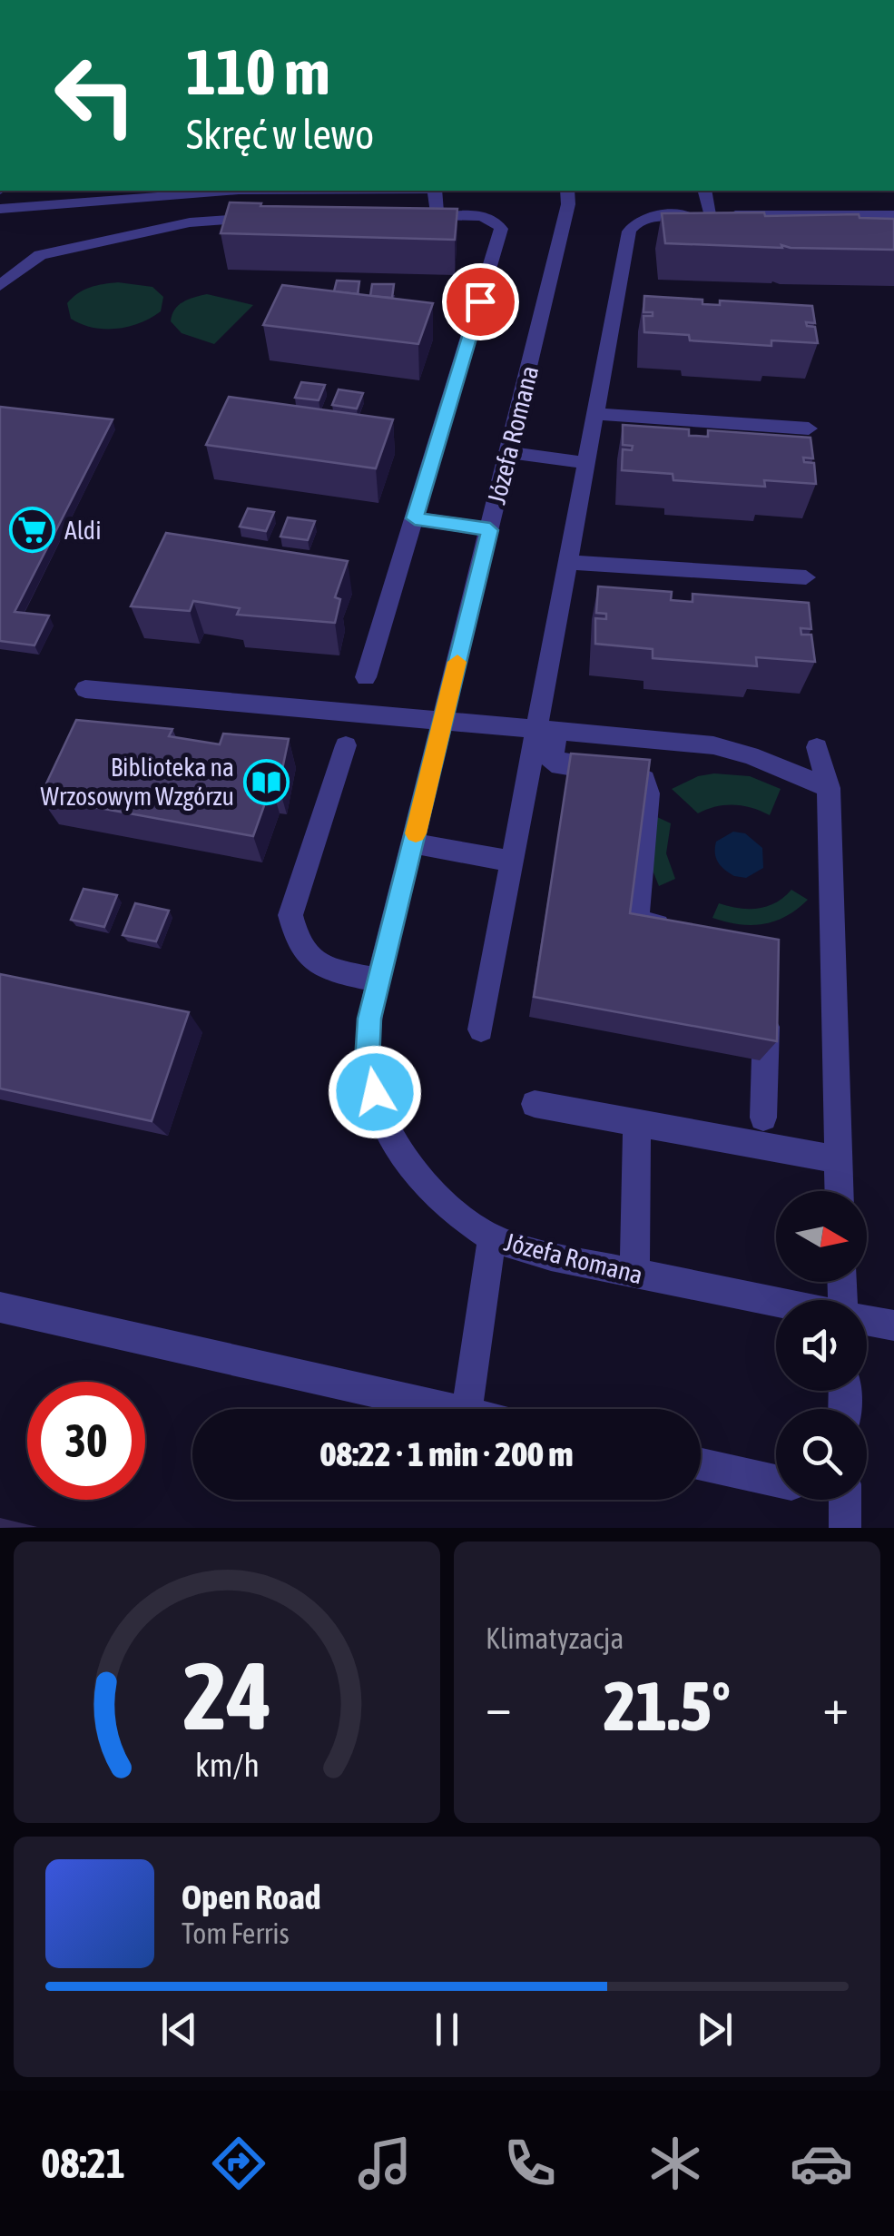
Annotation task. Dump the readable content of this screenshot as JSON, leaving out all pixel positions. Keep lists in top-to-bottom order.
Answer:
{
  "streets": {
    "street": ["Józefa Romana"]
  },
  "places": {
    "supermarket": ["Aldi"],
    "library": ["Biblioteka na Wrzosowym Wzgórzu"]
  },
  "north": "right",
  "page": {
    "turn": ["110 m", "Skręć w lewo"],
    "limit": "30",
    "trip": "08:22 · 1 min · 200 m",
    "tile": "Klimatyzacja",
    "heat": ["−", "21.5°", "+"],
    "song": ["Open Road", "Tom Ferris"],
    "tabs": "08:21",
    "gauge": ["24", "km/h"]
  }
}
